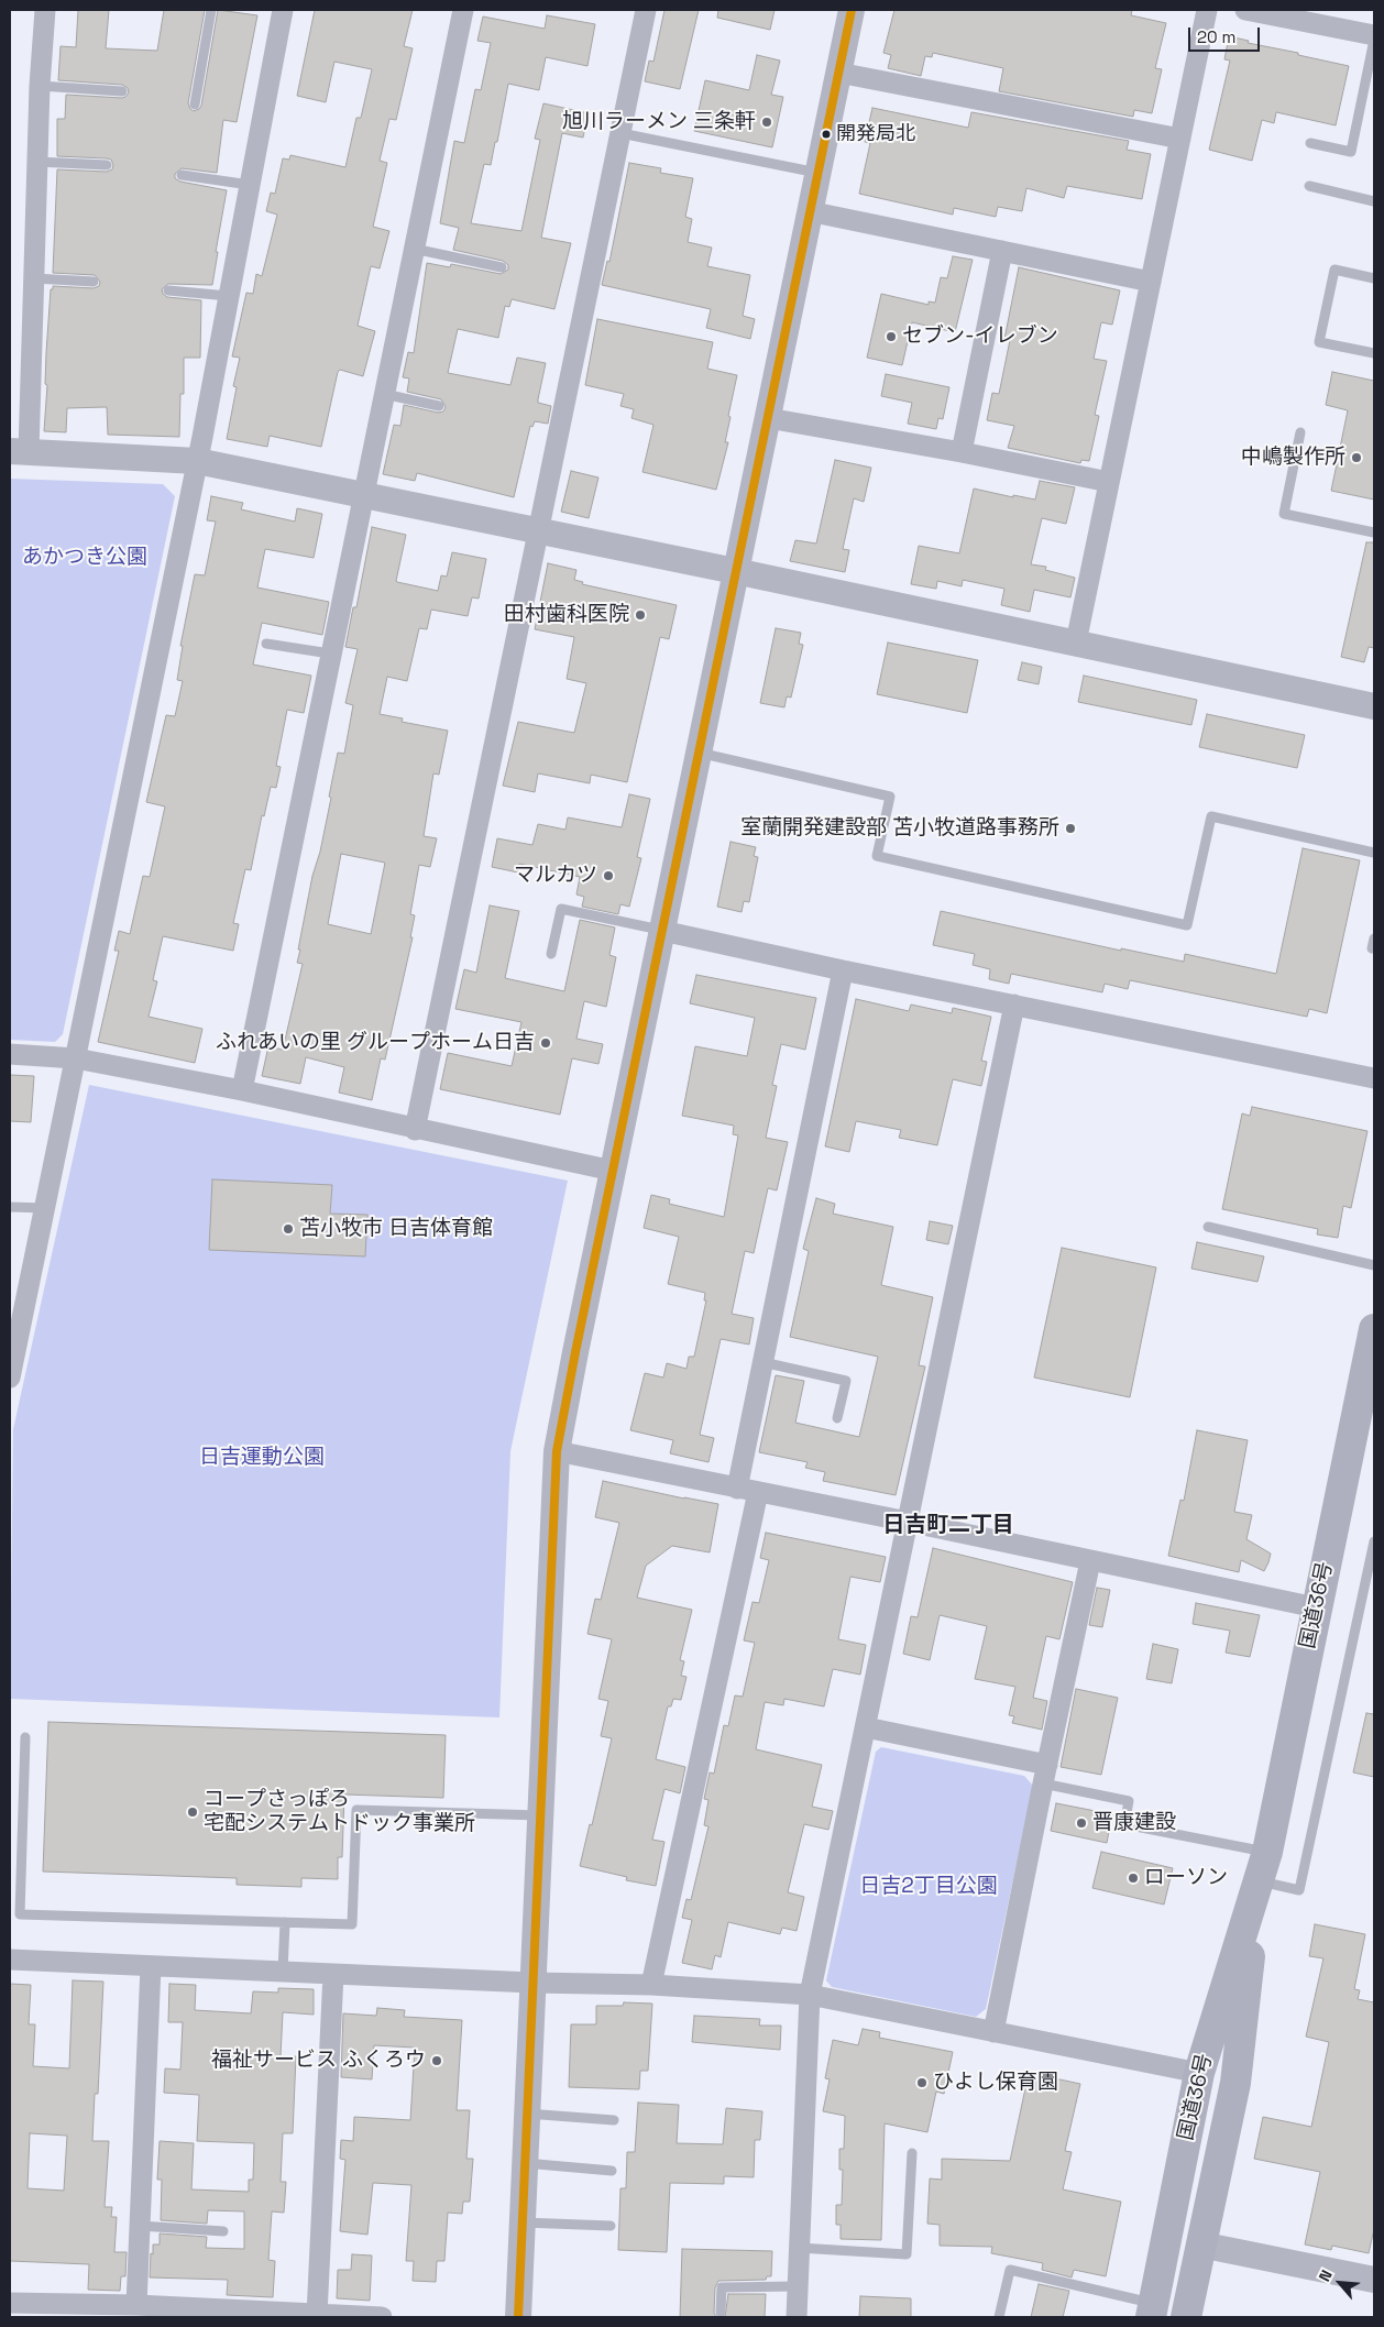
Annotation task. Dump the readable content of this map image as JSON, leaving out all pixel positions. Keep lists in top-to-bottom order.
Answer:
{
  "streets": {
    "highway": ["国道36号"]
  },
  "districts": ["日吉町二丁目"],
  "parks": ["あかつき公園", "日吉運動公園", "日吉2丁目公園"],
  "places": [
    "旭川ラーメン 三条軒",
    "開発局北",
    "セブン-イレブン",
    "中嶋製作所",
    "田村歯科医院",
    "室蘭開発建設部 苫小牧道路事務所",
    "マルカツ",
    "ふれあいの里 グループホーム日吉",
    "苫小牧市 日吉体育館",
    "コープさっぽろ 宅配システムトドック事業所",
    "晋康建設",
    "ローソン",
    "福祉サービス ふくろウ",
    "ひよし保育園"
  ],
  "scale_bar": "20 m",
  "north": "top left"
}
